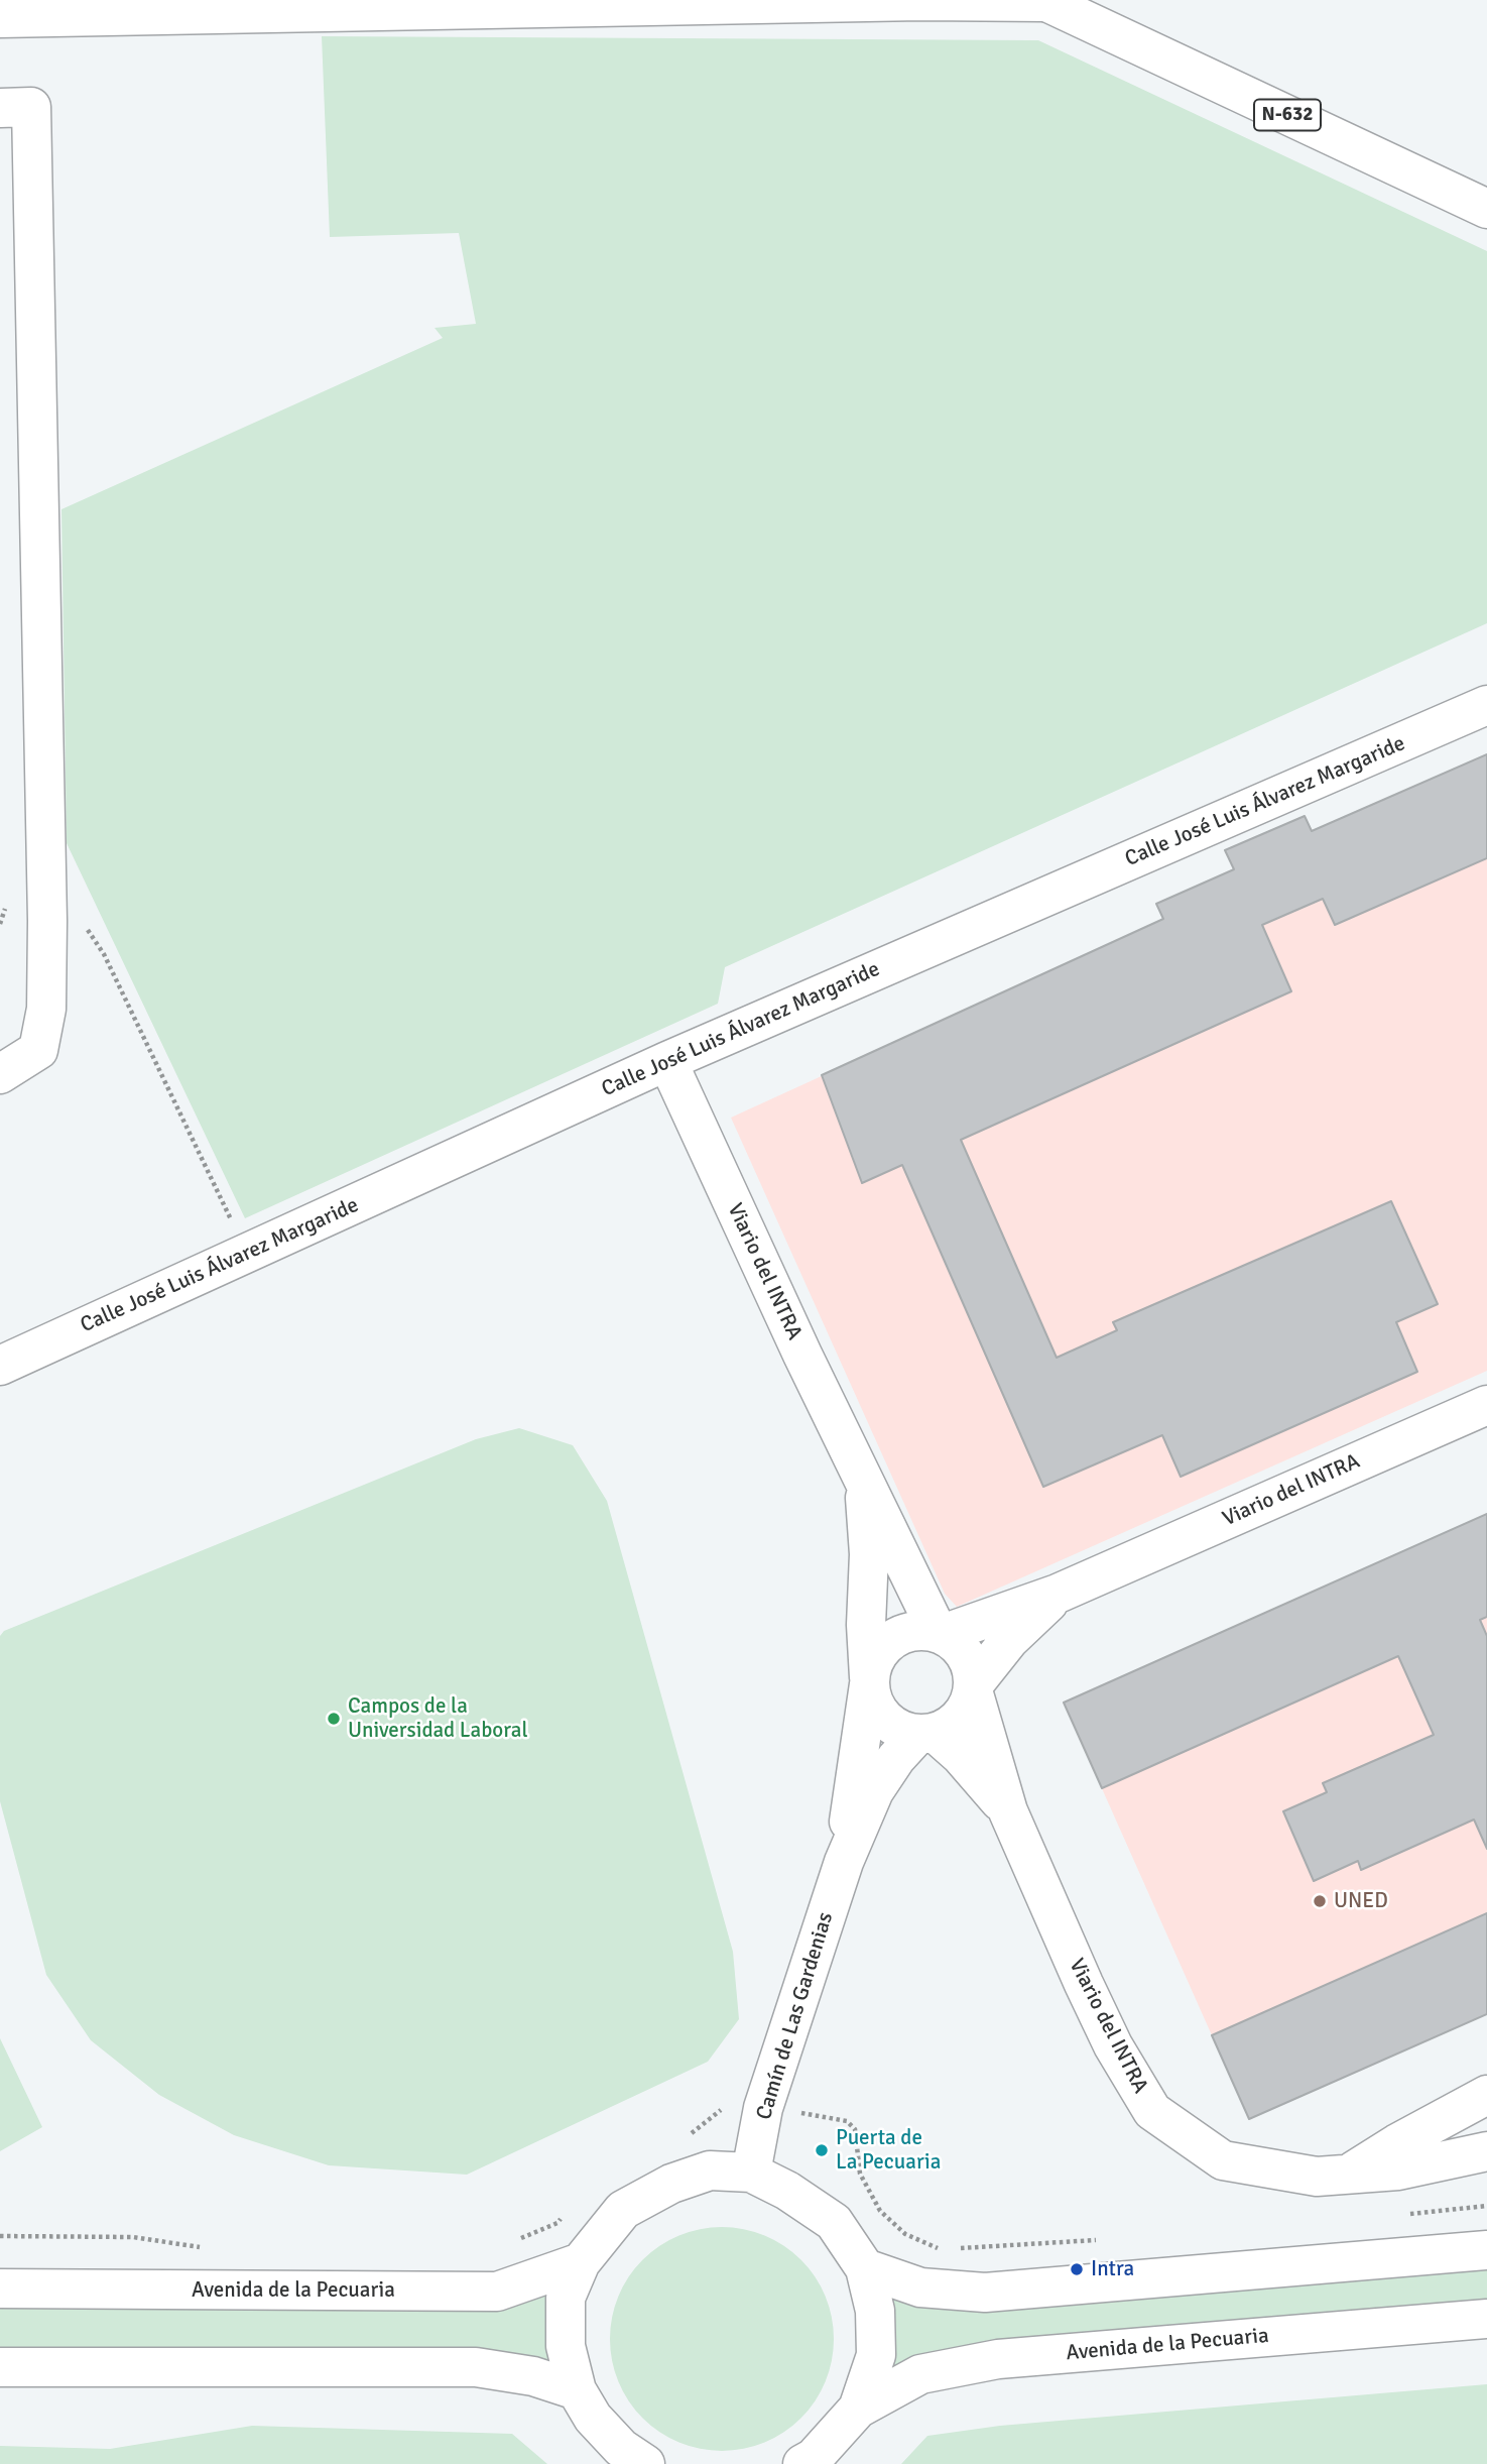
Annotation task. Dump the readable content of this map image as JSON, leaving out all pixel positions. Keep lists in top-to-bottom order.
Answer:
{
  "streets": {
    "main road": [
      "N-632",
      "Calle José Luis Álvarez Margaride",
      "Viario del INTRA",
      "Camín de Las Gardenias",
      "Avenida de la Pecuaria"
    ]
  },
  "crossings": [
    ["Calle José Luis Álvarez Margaride", "Viario del INTRA"],
    ["Viario del INTRA", "Camín de Las Gardenias"]
  ],
  "places": [
    "Campos de la Universidad Laboral",
    "UNED",
    "Puerta de La Pecuaria",
    "Intra"
  ]
}
